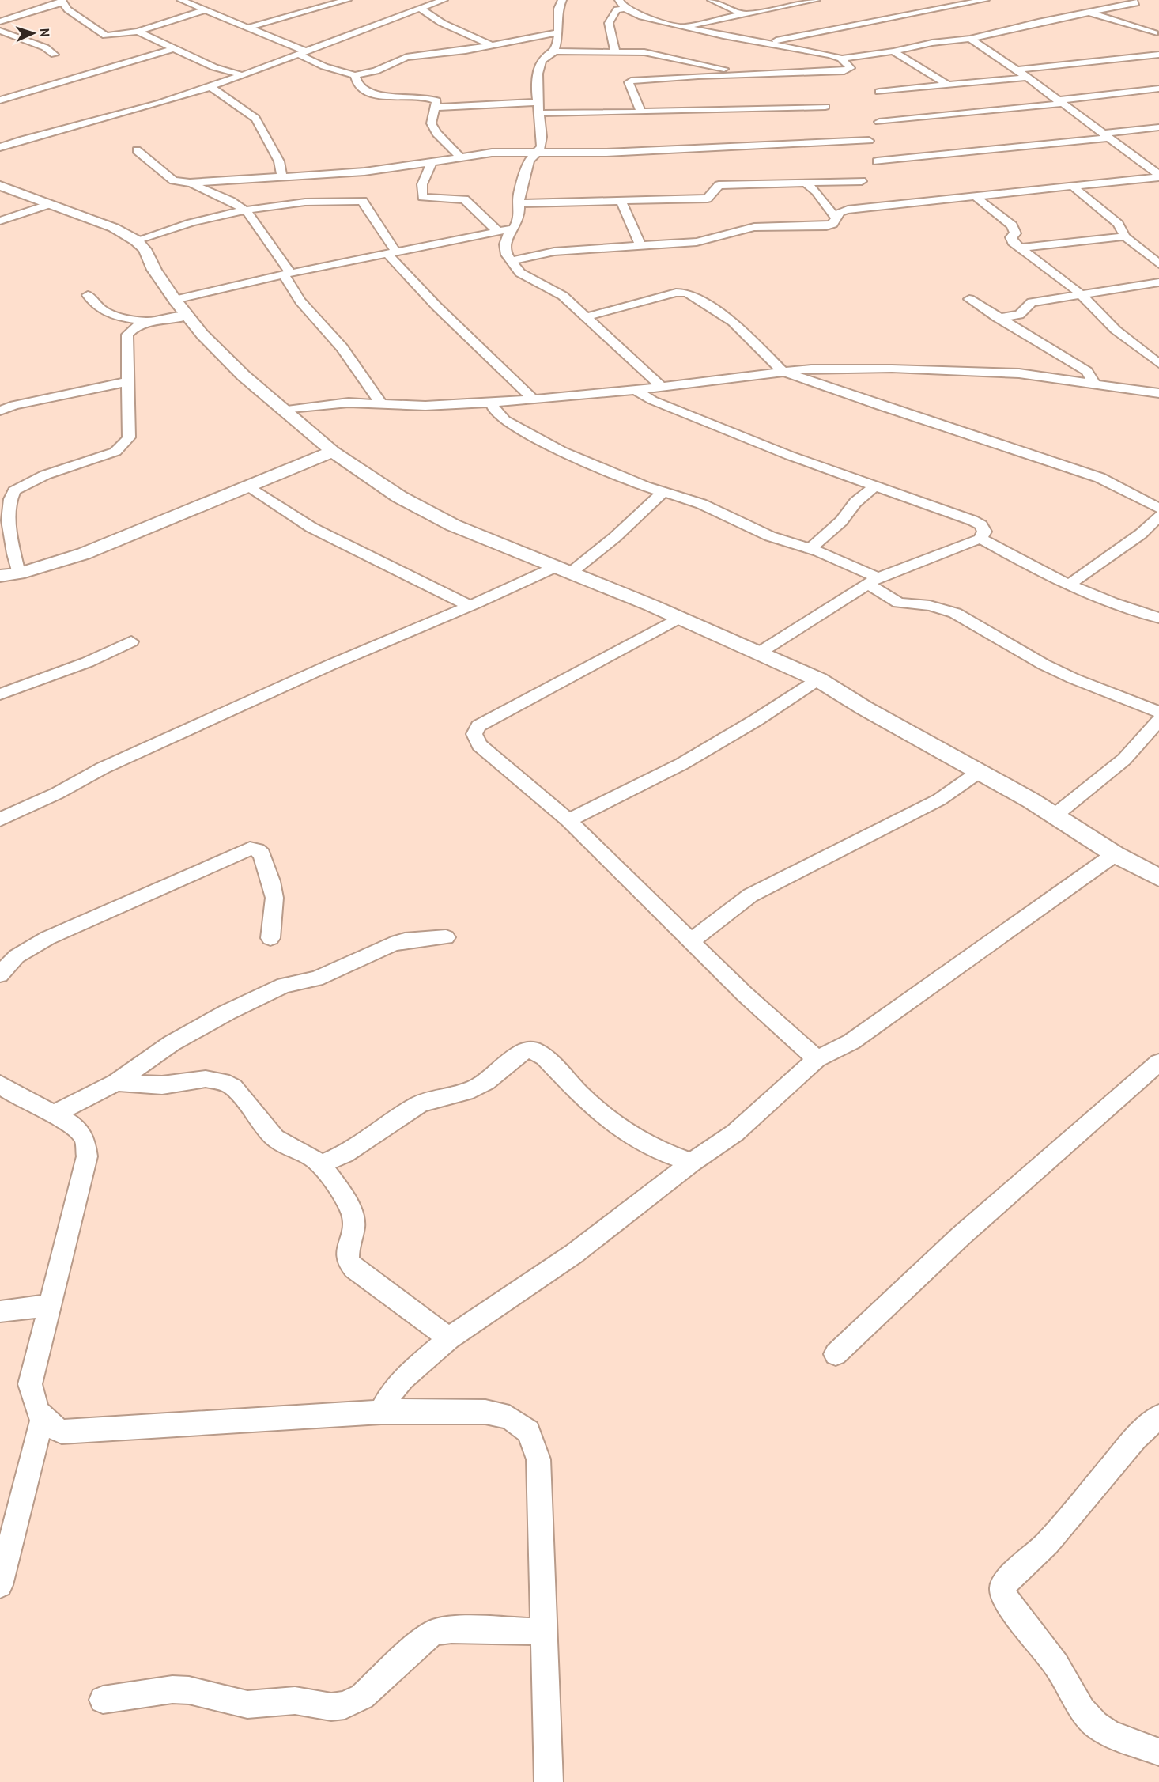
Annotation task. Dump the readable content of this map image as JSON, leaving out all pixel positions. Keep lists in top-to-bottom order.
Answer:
{
  "north": "right"
}
